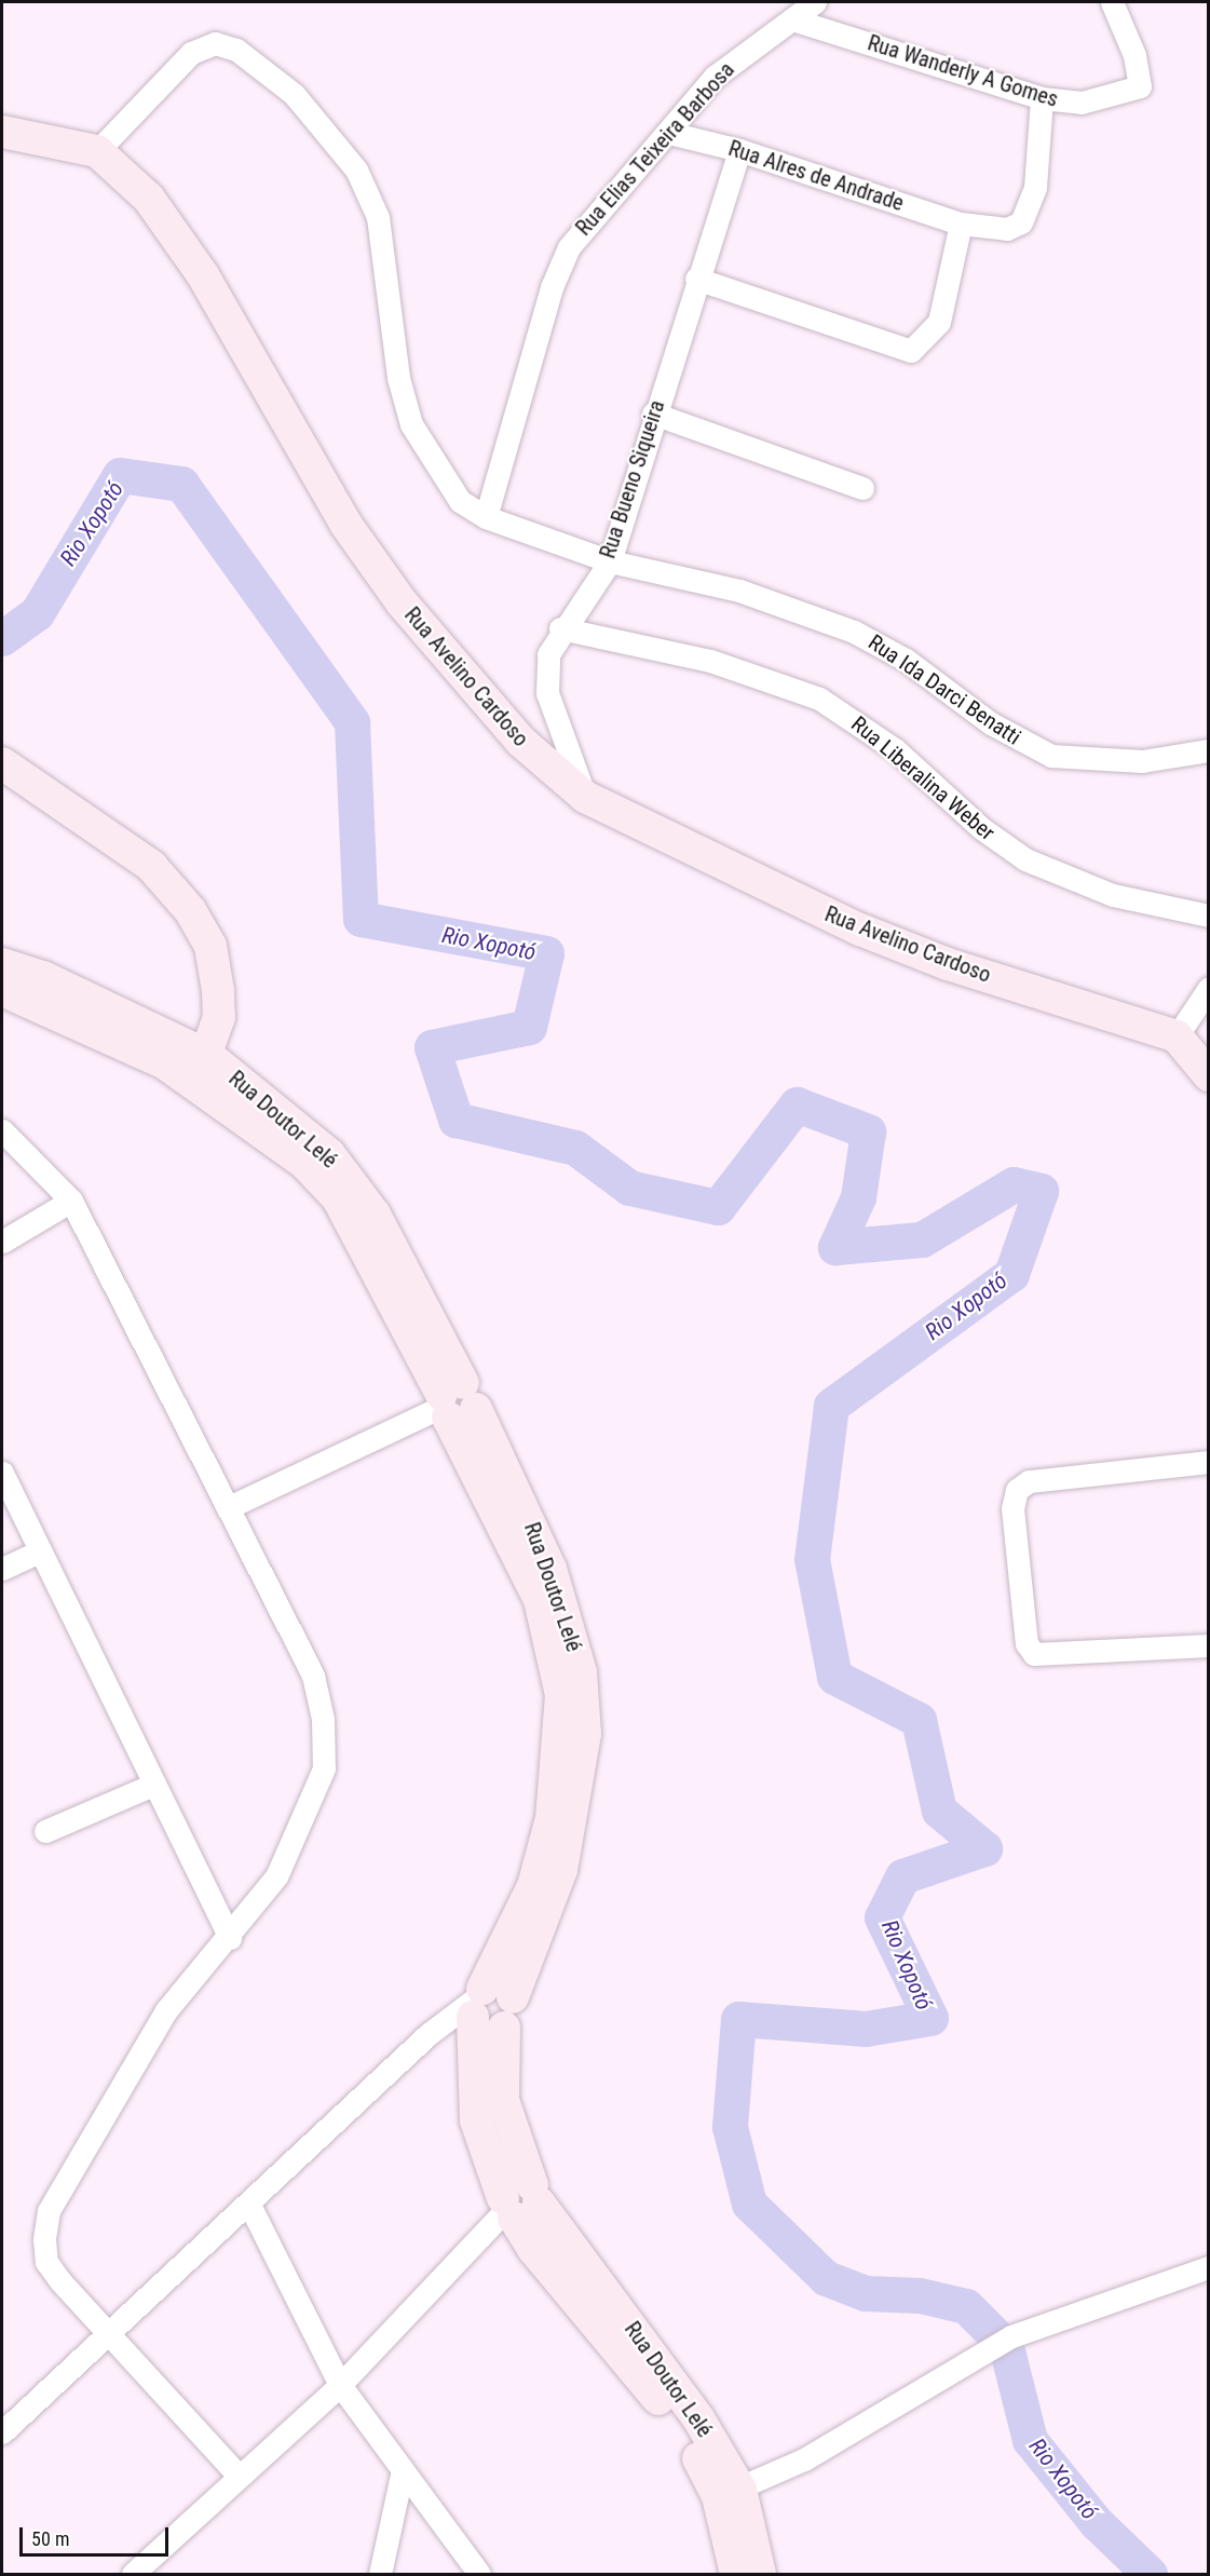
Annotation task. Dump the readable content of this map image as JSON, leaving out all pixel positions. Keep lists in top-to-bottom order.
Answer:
{
  "streets": {
    "street": [
      "Rua Wanderly A Gomes",
      "Rua Elias Teixeira Barbosa",
      "Rua Alres de Andrade",
      "Rua Bueno Siqueira",
      "Rua Avelino Cardoso",
      "Rua Ida Darci Benatti",
      "Rua Liberalina Weber",
      "Rua Doutor Lelé"
    ]
  },
  "crossings": [
    ["Rua Wanderly A Gomes", "Rua Elias Teixeira Barbosa"],
    ["Rua Wanderly A Gomes", "Rua Alres de Andrade"],
    ["Rua Elias Teixeira Barbosa", "Rua Alres de Andrade"],
    ["Rua Elias Teixeira Barbosa", "Rua Ida Darci Benatti"],
    ["Rua Alres de Andrade", "Rua Bueno Siqueira"],
    ["Rua Bueno Siqueira", "Rua Avelino Cardoso"],
    ["Rua Bueno Siqueira", "Rua Ida Darci Benatti"],
    ["Rua Bueno Siqueira", "Rua Liberalina Weber"],
    ["Rua Avelino Cardoso", "Rua Ida Darci Benatti"]
  ],
  "water": ["Rio Xopotó"],
  "scale_bar": "50 m"
}
